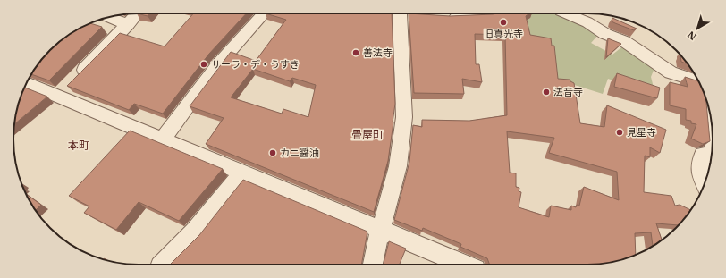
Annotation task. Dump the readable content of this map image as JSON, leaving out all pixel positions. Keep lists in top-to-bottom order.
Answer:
{
  "districts": ["畳屋町", "本町"],
  "places": [
    "旧真光寺",
    "善法寺",
    "サーラ・デ・うすき",
    "法音寺",
    "見星寺",
    "カニ醤油"
  ],
  "north": "bottom left"
}
